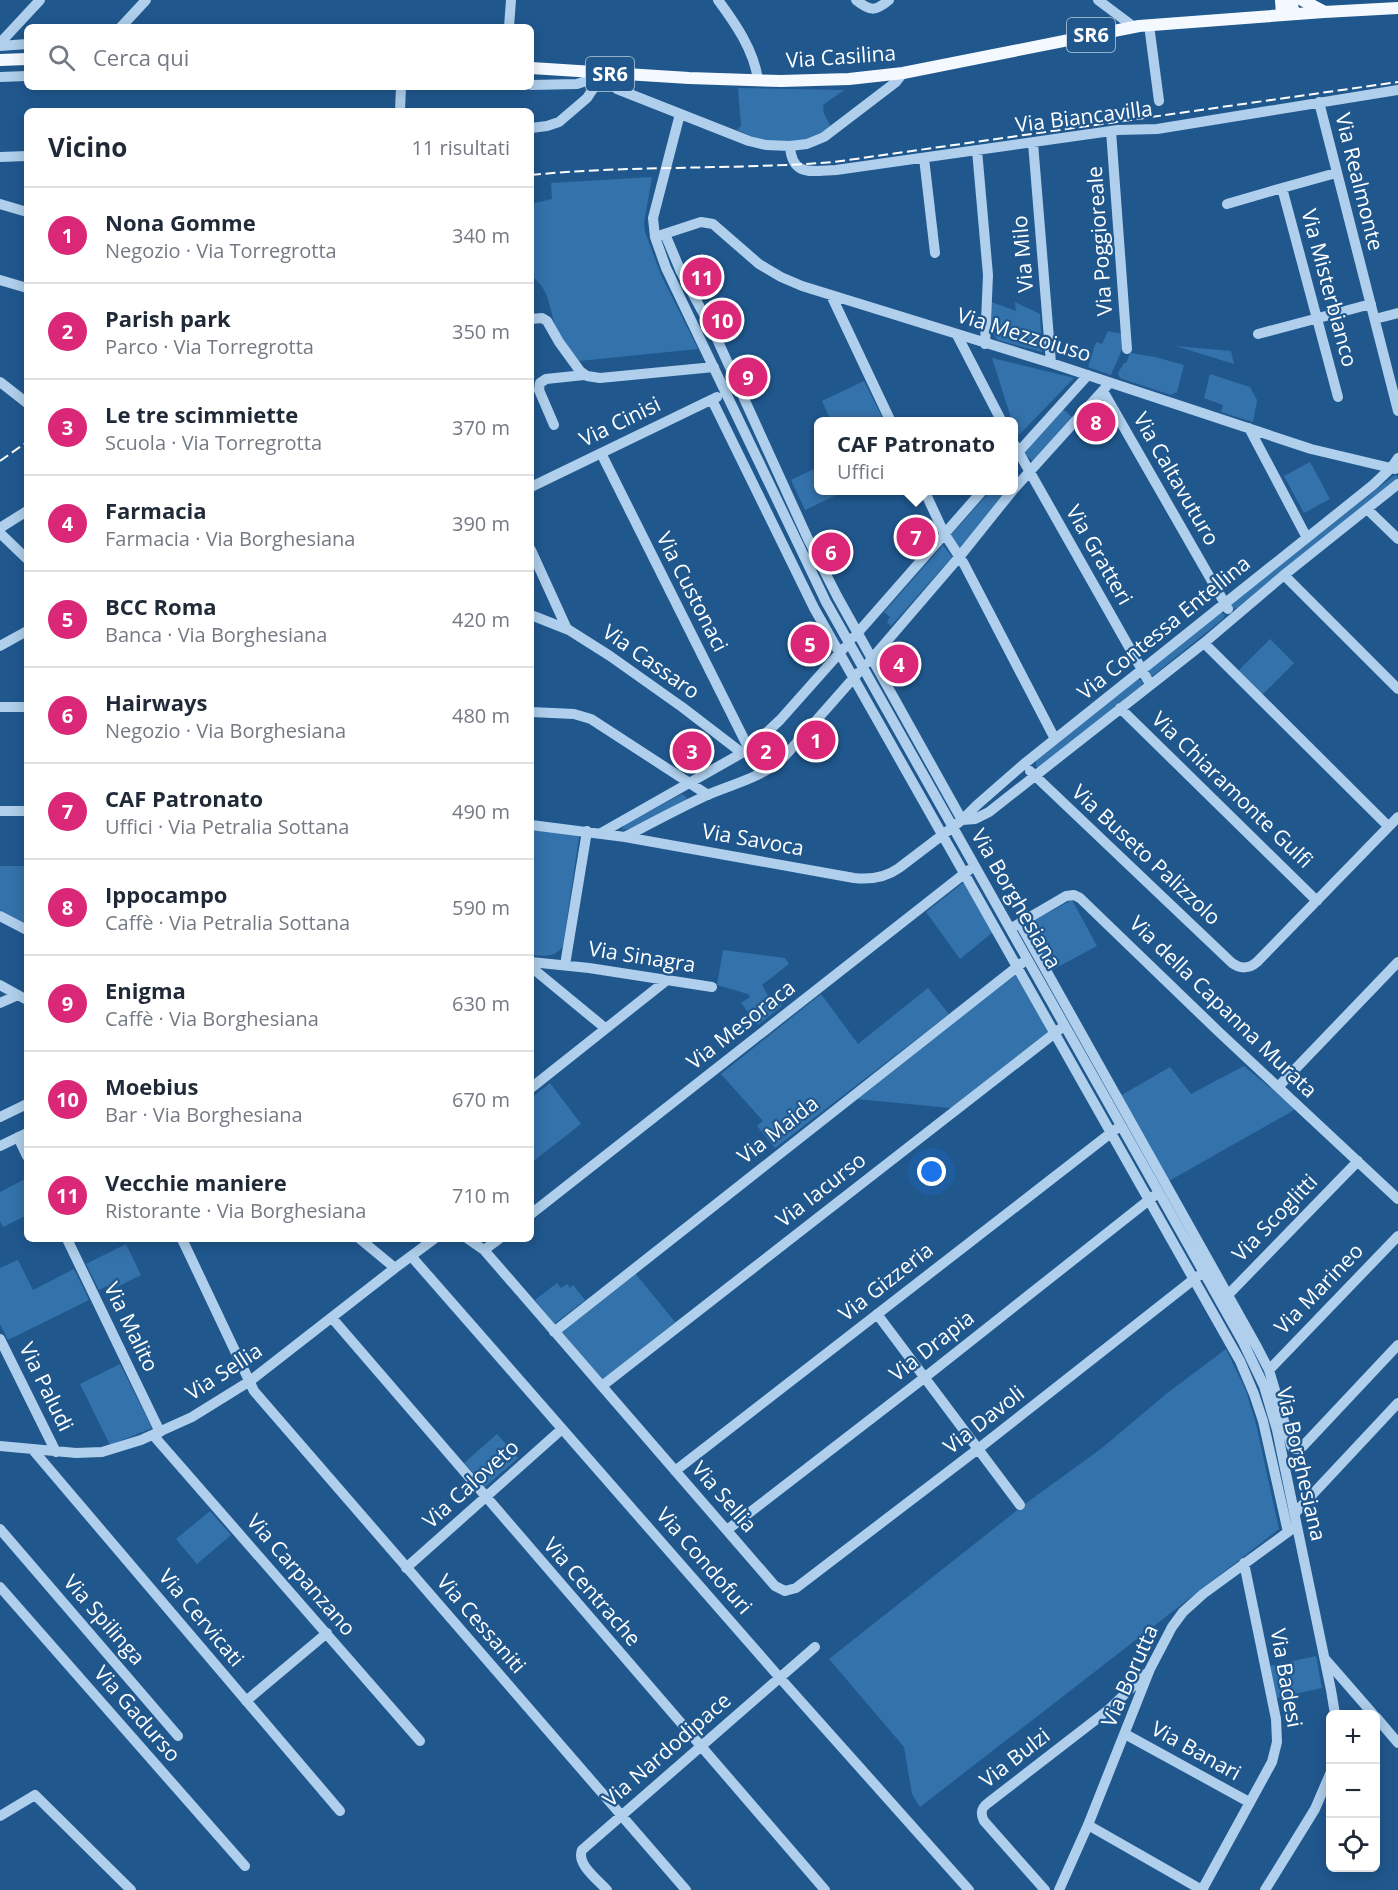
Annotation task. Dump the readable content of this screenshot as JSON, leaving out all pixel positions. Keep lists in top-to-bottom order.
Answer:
{
  "streets": {
    "main road": ["SR6", "Via Casilina"],
    "street": [
      "Via Biancavilla",
      "Via Realmonte",
      "Via Poggioreale",
      "Via Milo",
      "Via Misterbianco",
      "Via Mezzoiuso",
      "Via Cinisi",
      "Via Caltavuturo",
      "Via Gratteri",
      "Via Custonaci",
      "Via Contessa Entellina",
      "Via Cassaro",
      "Via Chiaramonte Gulfi",
      "Via Savoca",
      "Via Buseto Palizzolo",
      "Via Borghesiana",
      "Via Sinagra",
      "Via della Capanna Murata",
      "Via Mesoraca",
      "Via Maida",
      "Via Iacurso",
      "Via Scoglitti",
      "Via Gizzeria",
      "Via Marineo",
      "Via Malito",
      "Via Drapia",
      "Via Sellia",
      "Via Paludi",
      "Via Davoli",
      "Via Caloveto",
      "Via Condofuri",
      "Via Carpanzano",
      "Via Centrache",
      "Via Cervicati",
      "Via Spilinga",
      "Via Cessaniti",
      "Via Borutta",
      "Via Badesi",
      "Via Gadurso",
      "Via Nardodipace",
      "Via Banari",
      "Via Bulzi"
    ]
  },
  "crossings": [
    ["Via Biancavilla", "Via Realmonte"],
    ["Via Biancavilla", "Via Poggioreale"],
    ["Via Biancavilla", "Via Milo"],
    ["Via Realmonte", "Via Misterbianco"],
    ["Via Milo", "Via Mezzoiuso"],
    ["Via Mezzoiuso", "Via Caltavuturo"],
    ["Via Mezzoiuso", "Via Contessa Entellina"],
    ["Via Mezzoiuso", "Via Borghesiana"],
    ["Via Cinisi", "Via Custonaci"],
    ["Via Cinisi", "Via Borghesiana"],
    ["Via Caltavuturo", "Via Contessa Entellina"],
    ["Via Gratteri", "Via Contessa Entellina"],
    ["Via Custonaci", "Via Cassaro"],
    ["Via Contessa Entellina", "Via Chiaramonte Gulfi"],
    ["Via Contessa Entellina", "Via Savoca"],
    ["Via Contessa Entellina", "Via Buseto Palizzolo"],
    ["Via Contessa Entellina", "Via Borghesiana"],
    ["Via Chiaramonte Gulfi", "Via Buseto Palizzolo"],
    ["Via Savoca", "Via Borghesiana"],
    ["Via Borghesiana", "Via della Capanna Murata"],
    ["Via Borghesiana", "Via Mesoraca"],
    ["Via Borghesiana", "Via Maida"],
    ["Via Borghesiana", "Via Iacurso"],
    ["Via Borghesiana", "Via Scoglitti"],
    ["Via Borghesiana", "Via Gizzeria"],
    ["Via Borghesiana", "Via Marineo"],
    ["Via Borghesiana", "Via Drapia"],
    ["Via Borghesiana", "Via Davoli"],
    ["Via Borghesiana", "Via Borutta"],
    ["Via della Capanna Murata", "Via Scoglitti"],
    ["Via Maida", "Via Sellia"],
    ["Via Iacurso", "Via Sellia"],
    ["Via Gizzeria", "Via Sellia"],
    ["Via Malito", "Via Sellia"],
    ["Via Malito", "Via Carpanzano"],
    ["Via Drapia", "Via Sellia"],
    ["Via Sellia", "Via Paludi"],
    ["Via Sellia", "Via Davoli"],
    ["Via Sellia", "Via Condofuri"],
    ["Via Sellia", "Via Carpanzano"],
    ["Via Sellia", "Via Centrache"],
    ["Via Sellia", "Via Cervicati"],
    ["Via Sellia", "Via Cessaniti"],
    ["Via Caloveto", "Via Condofuri"],
    ["Via Caloveto", "Via Centrache"],
    ["Via Caloveto", "Via Cessaniti"],
    ["Via Condofuri", "Via Nardodipace"],
    ["Via Centrache", "Via Nardodipace"],
    ["Via Cessaniti", "Via Nardodipace"],
    ["Via Borutta", "Via Badesi"],
    ["Via Borutta", "Via Banari"],
    ["Via Borutta", "Via Bulzi"],
    ["Via Badesi", "Via Banari"]
  ],
  "page": {
    "search": "Cerca qui",
    "heading": ["Vicino", "11 risultati"],
    "list": [
      {
        "mark": "1",
        "name": "Nona Gomme",
        "note": "Negozio · Via Torregrotta",
        "value": "340 m"
      },
      {
        "mark": "2",
        "name": "Parish park",
        "note": "Parco · Via Torregrotta",
        "value": "350 m"
      },
      {
        "mark": "3",
        "name": "Le tre scimmiette",
        "note": "Scuola · Via Torregrotta",
        "value": "370 m"
      },
      {
        "mark": "4",
        "name": "Farmacia",
        "note": "Farmacia · Via Borghesiana",
        "value": "390 m"
      },
      {
        "mark": "5",
        "name": "BCC Roma",
        "note": "Banca · Via Borghesiana",
        "value": "420 m"
      },
      {
        "mark": "6",
        "name": "Hairways",
        "note": "Negozio · Via Borghesiana",
        "value": "480 m"
      },
      {
        "mark": "7",
        "name": "CAF Patronato",
        "note": "Uffici · Via Petralia Sottana",
        "value": "490 m"
      },
      {
        "mark": "8",
        "name": "Ippocampo",
        "note": "Caffè · Via Petralia Sottana",
        "value": "590 m"
      },
      {
        "mark": "9",
        "name": "Enigma",
        "note": "Caffè · Via Borghesiana",
        "value": "630 m"
      },
      {
        "mark": "10",
        "name": "Moebius",
        "note": "Bar · Via Borghesiana",
        "value": "670 m"
      },
      {
        "mark": "11",
        "name": "Vecchie maniere",
        "note": "Ristorante · Via Borghesiana",
        "value": "710 m"
      }
    ],
    "pins": [
      "11",
      "10",
      "9",
      "8",
      "7",
      "6",
      "5",
      "4",
      "1",
      "2",
      "3"
    ],
    "popup": ["CAF Patronato", "Uffici"],
    "map_buttons": ["+", "−"]
  }
}
